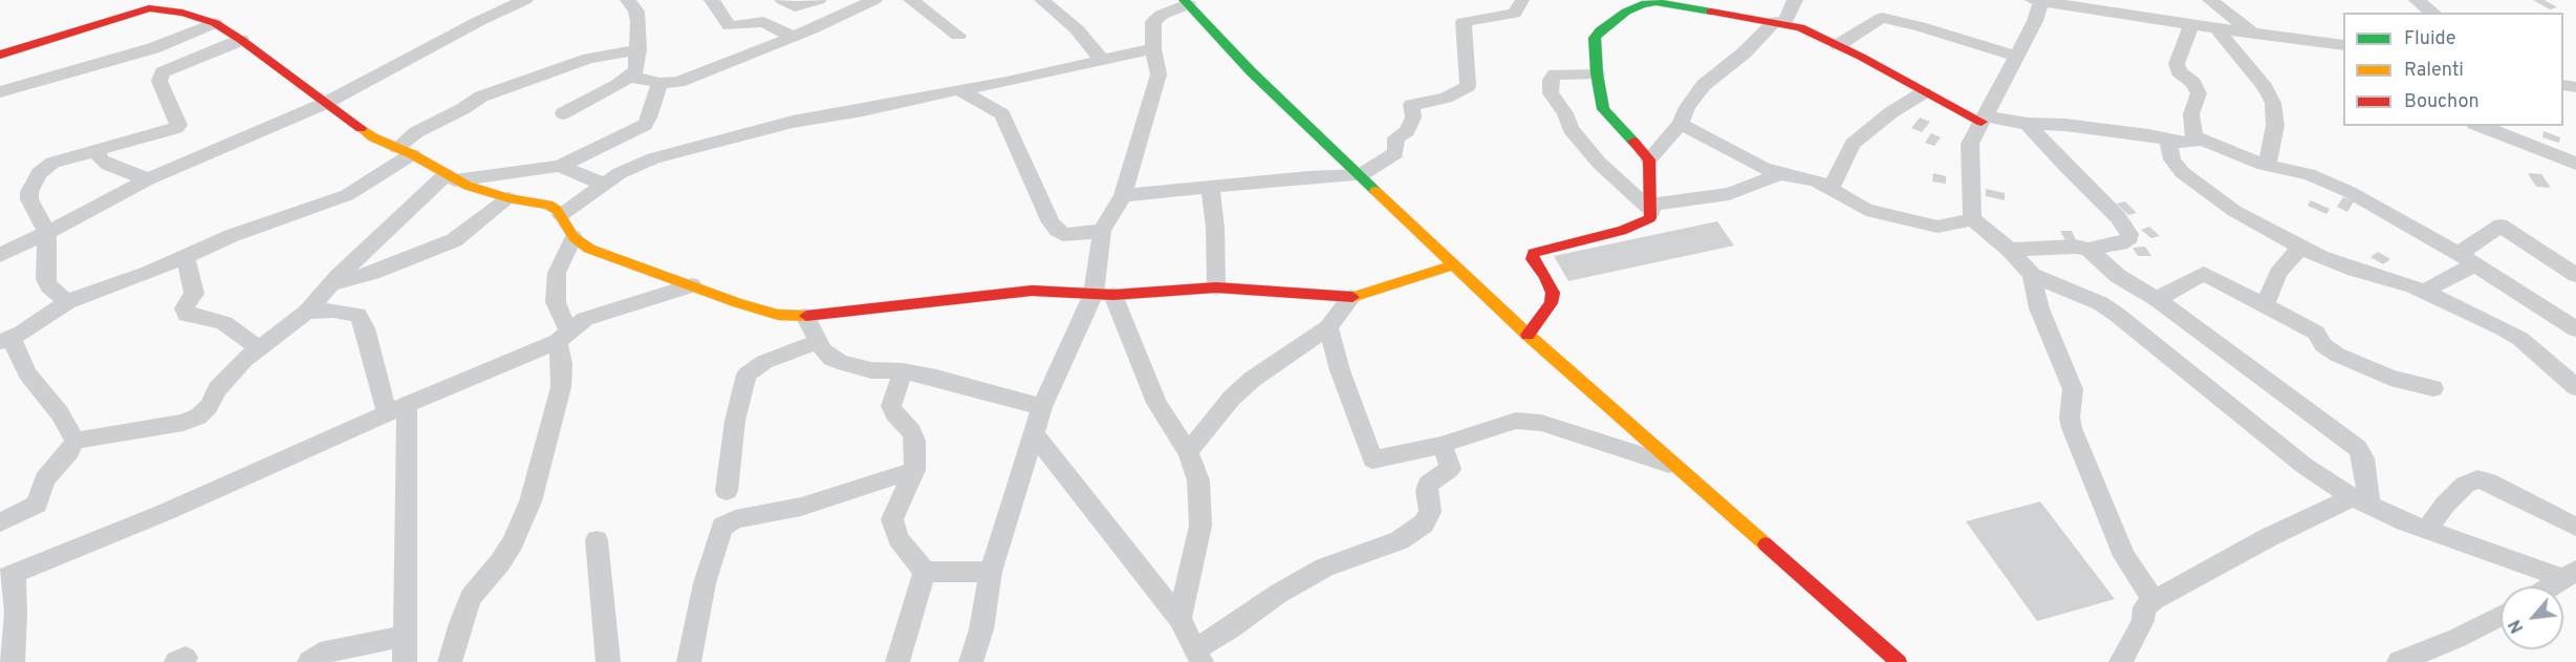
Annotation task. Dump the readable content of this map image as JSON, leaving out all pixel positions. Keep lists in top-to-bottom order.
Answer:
{
  "legend": ["Fluide", "Ralenti", "Bouchon"],
  "north": "bottom left"
}
